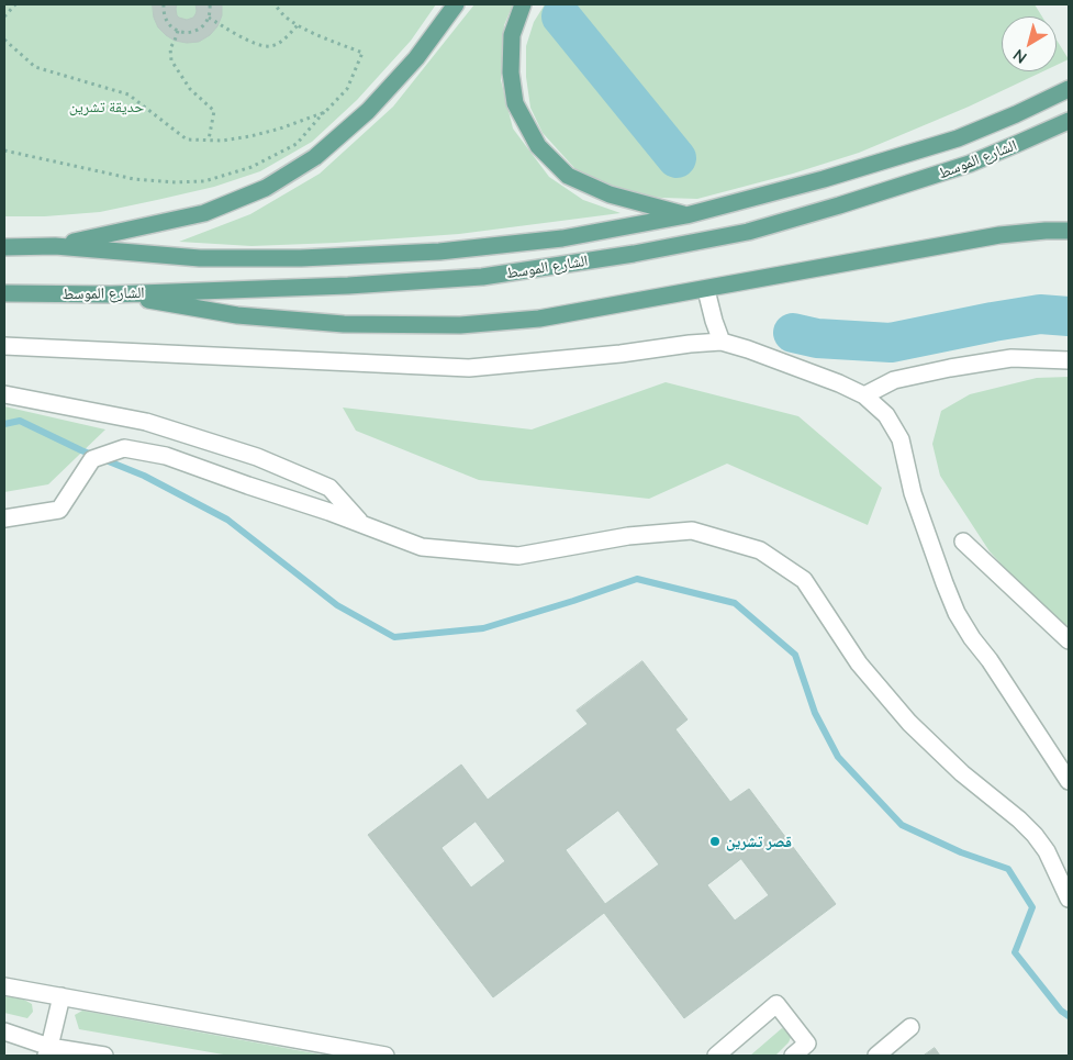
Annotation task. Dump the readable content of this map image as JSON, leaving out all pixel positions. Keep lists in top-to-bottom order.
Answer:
{
  "streets": {
    "main road": ["الشارع الموسط"]
  },
  "parks": ["حديقة تشرين"],
  "places": ["قصر تشرين"],
  "north": "bottom left"
}
